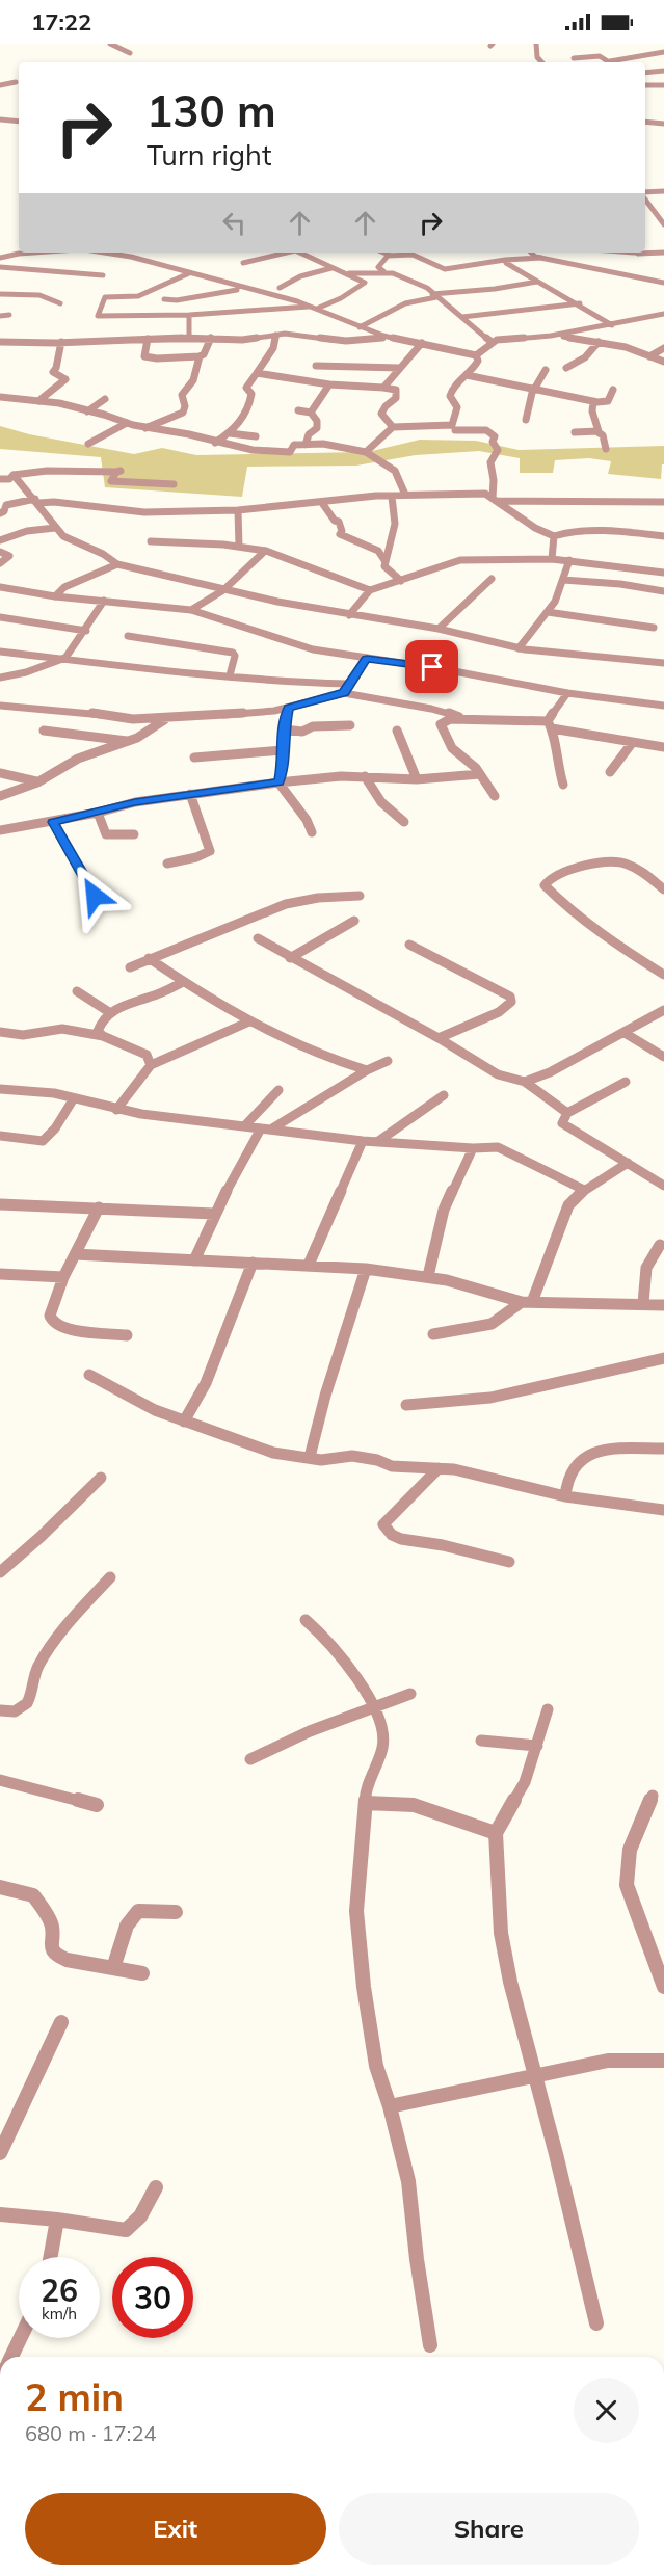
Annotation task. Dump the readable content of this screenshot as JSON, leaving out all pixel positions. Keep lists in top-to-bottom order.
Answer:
{
  "page": {
    "status": "17:22",
    "turn": ["130 m", "Turn right"],
    "speed": "26 km/h",
    "limit": "30",
    "heading": ["2 min", "680 m · 17:24"],
    "buttons": ["Exit", "Share"]
  }
}
